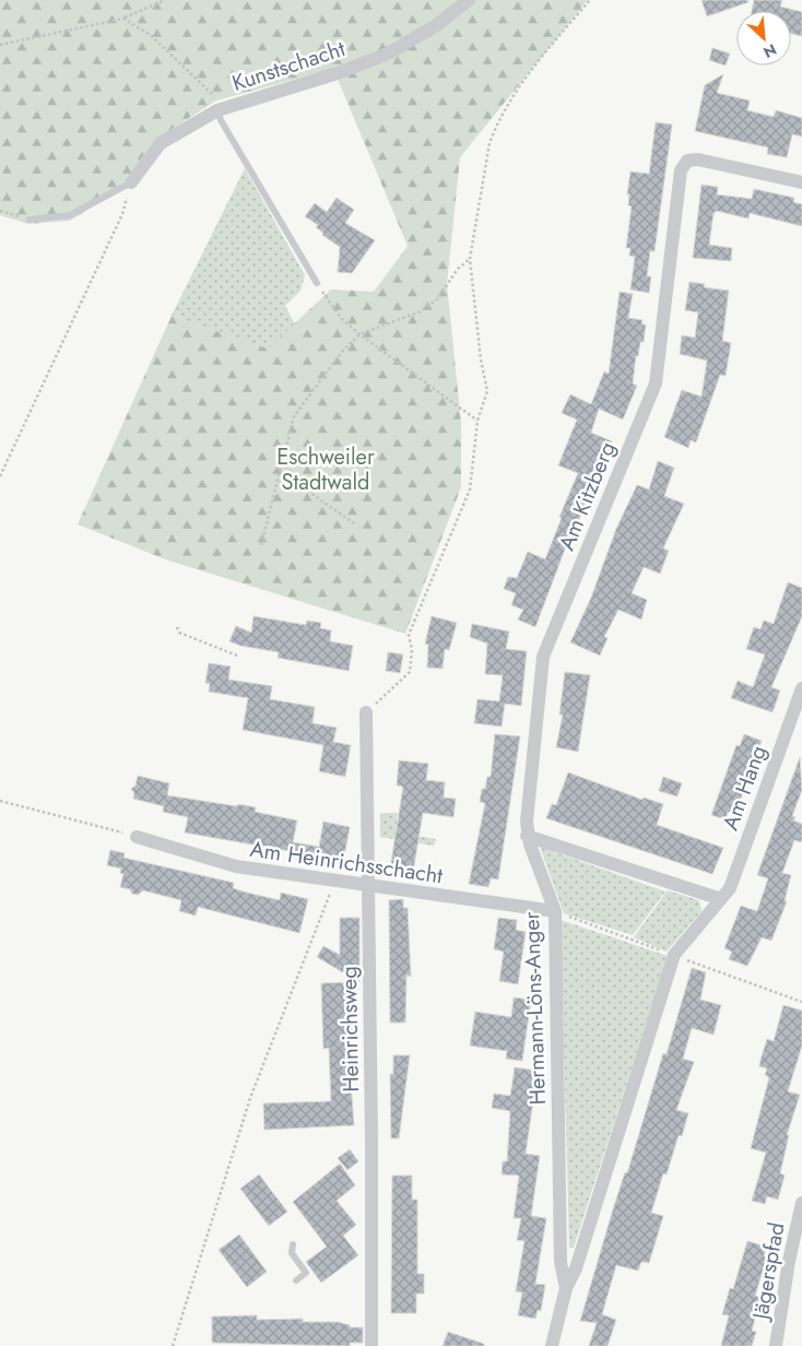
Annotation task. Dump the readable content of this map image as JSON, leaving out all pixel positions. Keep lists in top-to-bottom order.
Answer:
{
  "streets": {
    "street": [
      "Kunstschacht",
      "Am Kitzberg",
      "Am Hang",
      "Am Heinrichsschacht",
      "Hermann-Löns-Anger",
      "Heinrichsweg",
      "Jägerspfad"
    ]
  },
  "crossings": [
    ["Am Kitzberg", "Hermann-Löns-Anger"],
    ["Am Hang", "Hermann-Löns-Anger"],
    ["Am Heinrichsschacht", "Hermann-Löns-Anger"],
    ["Am Heinrichsschacht", "Heinrichsweg"]
  ],
  "parks": ["Eschweiler Stadtwald"],
  "north": "bottom right"
}
